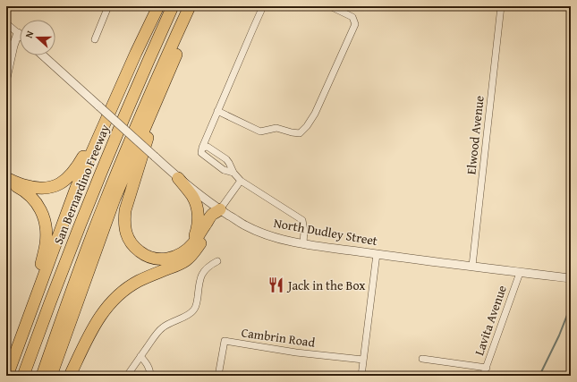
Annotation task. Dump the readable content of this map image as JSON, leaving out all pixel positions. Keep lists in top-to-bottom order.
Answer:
{
  "streets": {
    "highway": ["San Bernardino Freeway"],
    "street": [
      "Elwood Avenue",
      "North Dudley Street",
      "Lavita Avenue",
      "Cambrin Road"
    ]
  },
  "crossings": [
    ["Elwood Avenue", "North Dudley Street"],
    ["North Dudley Street", "Lavita Avenue"]
  ],
  "places": {
    "restaurant": ["Jack in the Box"]
  },
  "north": "left"
}
